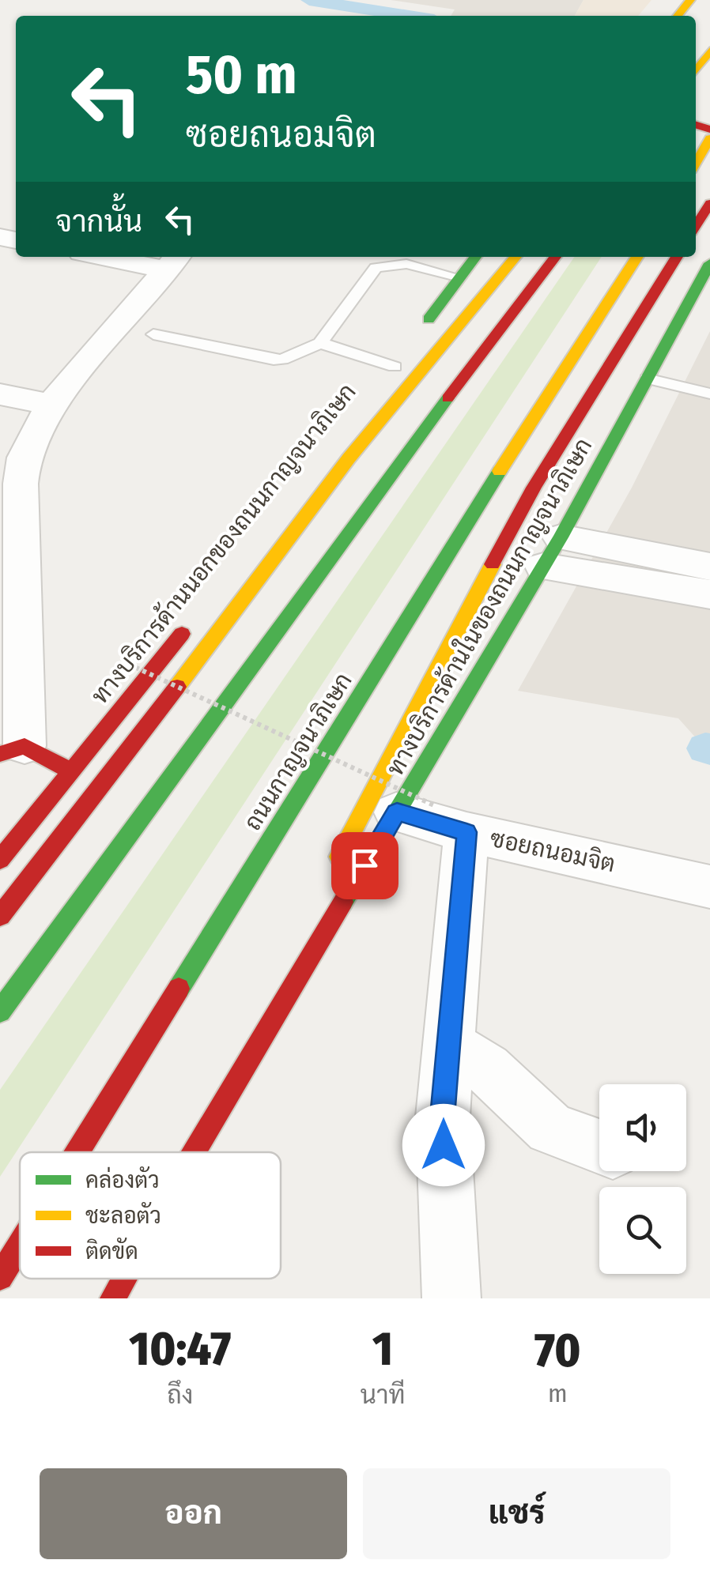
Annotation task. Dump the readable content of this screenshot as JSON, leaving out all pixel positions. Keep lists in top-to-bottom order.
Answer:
{
  "streets": {
    "main road": ["ทางบริการด้านนอกของถนนกาญจนาภิเษก", "ทางบริการด้านในของถนนกาญจนาภิเษก", "ถนนกาญจนาภิเษก"],
    "street": ["ซอยถนอมจิต"]
  },
  "crossings": [
    ["ทางบริการด้านในของถนนกาญจนาภิเษก", "ซอยถนอมจิต"]
  ],
  "legend": ["คล่องตัว", "ชะลอตัว", "ติดขัด"],
  "page": {
    "turn": ["50 m", "ซอยถนอมจิต"],
    "then": "จากนั้น",
    "eta": [
      "10:47",
      "ถึง",
      "1",
      "นาที",
      "70",
      "m"
    ],
    "buttons": ["ออก", "แชร์"]
  }
}
